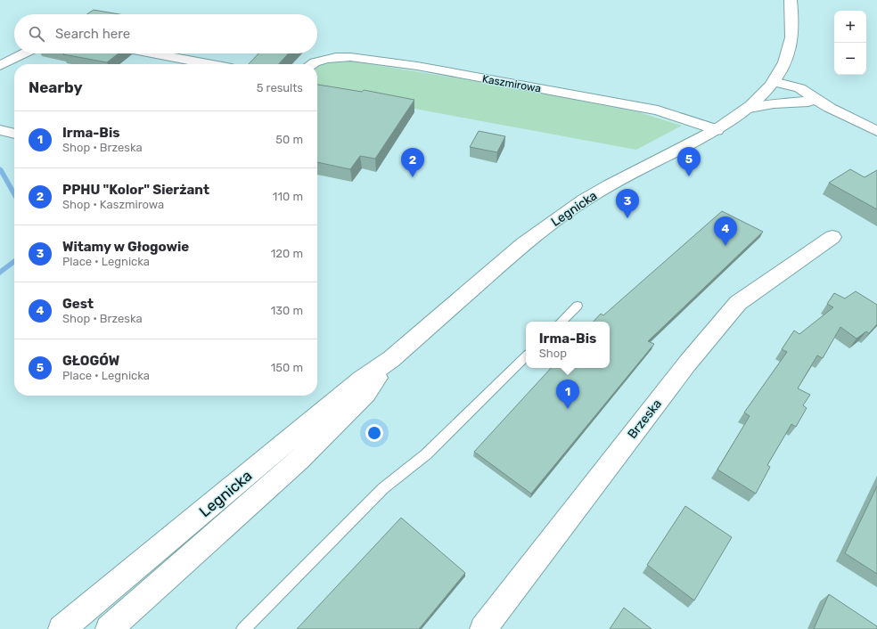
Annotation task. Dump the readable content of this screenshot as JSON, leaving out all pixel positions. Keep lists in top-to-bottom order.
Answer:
{
  "streets": {
    "street": ["Kaszmirowa", "Legnicka", "Brzeska"]
  },
  "crossings": [
    ["Kaszmirowa", "Legnicka"]
  ],
  "page": {
    "map_buttons": ["+", "−"],
    "search": "Search here",
    "heading": ["Nearby", "5 results"],
    "list": [
      {
        "mark": "1",
        "name": "Irma-Bis",
        "note": "Shop · Brzeska",
        "value": "50 m"
      },
      {
        "mark": "2",
        "name": "PPHU \"Kolor\" Sierżant",
        "note": "Shop · Kaszmirowa",
        "value": "110 m"
      },
      {
        "mark": "3",
        "name": "Witamy w Głogowie",
        "note": "Place · Legnicka",
        "value": "120 m"
      },
      {
        "mark": "4",
        "name": "Gest",
        "note": "Shop · Brzeska",
        "value": "130 m"
      },
      {
        "mark": "5",
        "name": "GŁOGÓW",
        "note": "Place · Legnicka",
        "value": "150 m"
      }
    ],
    "pins": [
      "5",
      "2",
      "3",
      "4",
      "1"
    ],
    "popup": ["Irma-Bis", "Shop"]
  }
}
